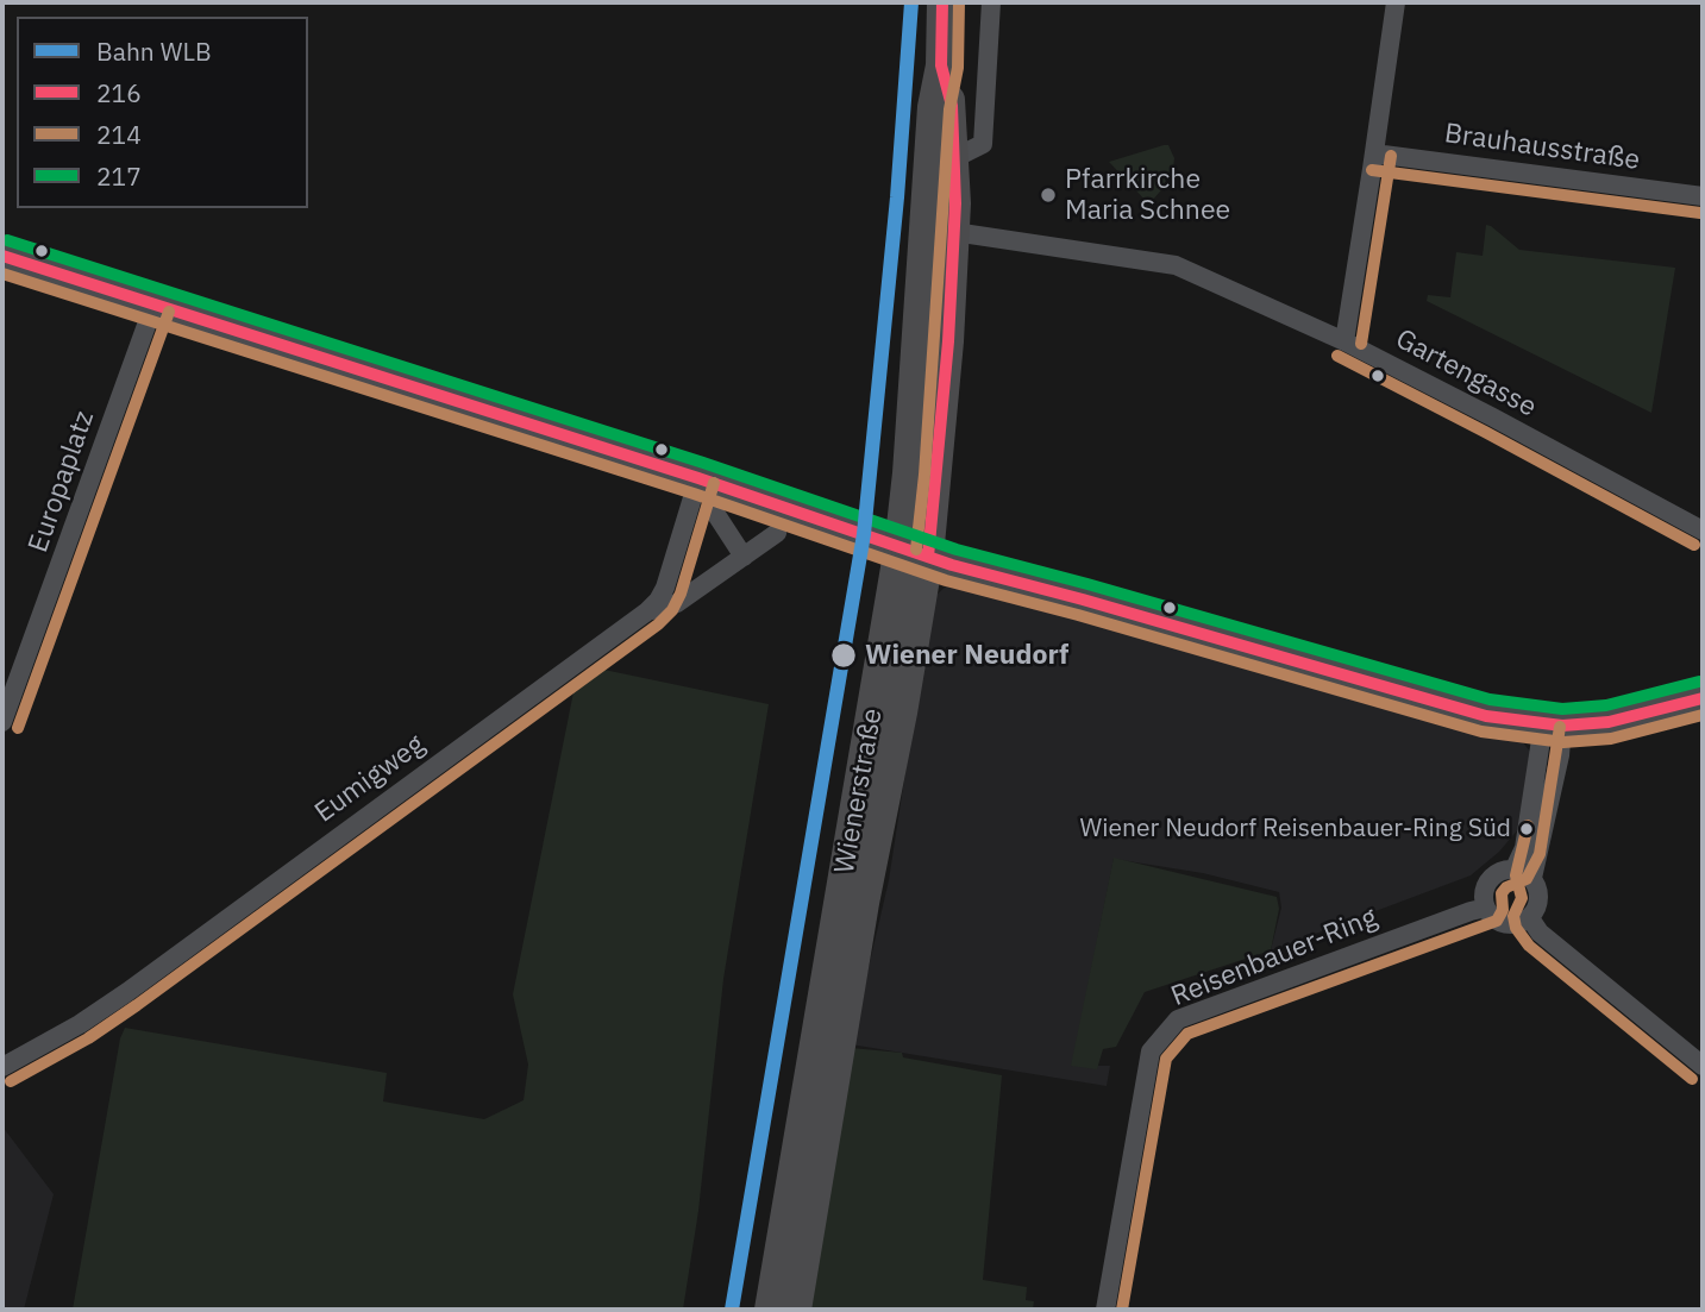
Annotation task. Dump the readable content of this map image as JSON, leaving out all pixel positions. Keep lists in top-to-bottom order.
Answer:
{
  "streets": {
    "main road": ["Wienerstraße"],
    "street": [
      "Brauhausstraße",
      "Gartengasse",
      "Europaplatz",
      "Eumigweg",
      "Reisenbauer-Ring"
    ]
  },
  "crossings": [
    ["Gartengasse", "Wienerstraße"]
  ],
  "places": ["Pfarrkirche Maria Schnee", "Wiener Neudorf", "Wiener Neudorf Reisenbauer-Ring Süd"],
  "lines": [
    "rail line WLB",
    "transit line 216",
    "transit line 214",
    "transit line 217"
  ],
  "legend": [
    "Bahn WLB",
    "216",
    "214",
    "217"
  ]
}
